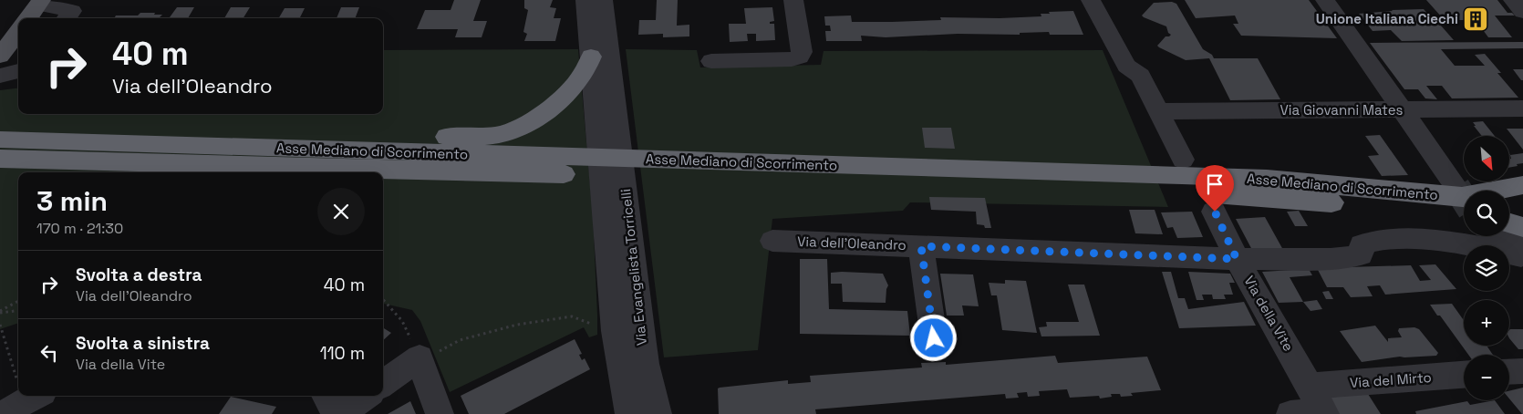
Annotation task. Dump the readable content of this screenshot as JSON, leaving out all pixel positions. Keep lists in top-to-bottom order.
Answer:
{
  "streets": {
    "highway": ["Asse Mediano di Scorrimento"],
    "street": [
      "Via Giovanni Mates",
      "Via dell'Oleandro",
      "Via Evangelista Torricelli",
      "Via della Vite",
      "Via del Mirto"
    ]
  },
  "crossings": [
    ["Via dell'Oleandro", "Via della Vite"],
    ["Via della Vite", "Via del Mirto"]
  ],
  "places": {
    "building": ["Unione Italiana Ciechi"]
  },
  "north": "bottom right",
  "page": {
    "turn": ["40 m", "Via dell'Oleandro"],
    "map_buttons": ["+", "−"],
    "heading": ["3 min", "170 m · 21:30"],
    "list": [
      {
        "name": "Svolta a destra",
        "note": "Via dell'Oleandro",
        "value": "40 m"
      },
      {
        "name": "Svolta a sinistra",
        "note": "Via della Vite",
        "value": "110 m"
      }
    ]
  }
}
